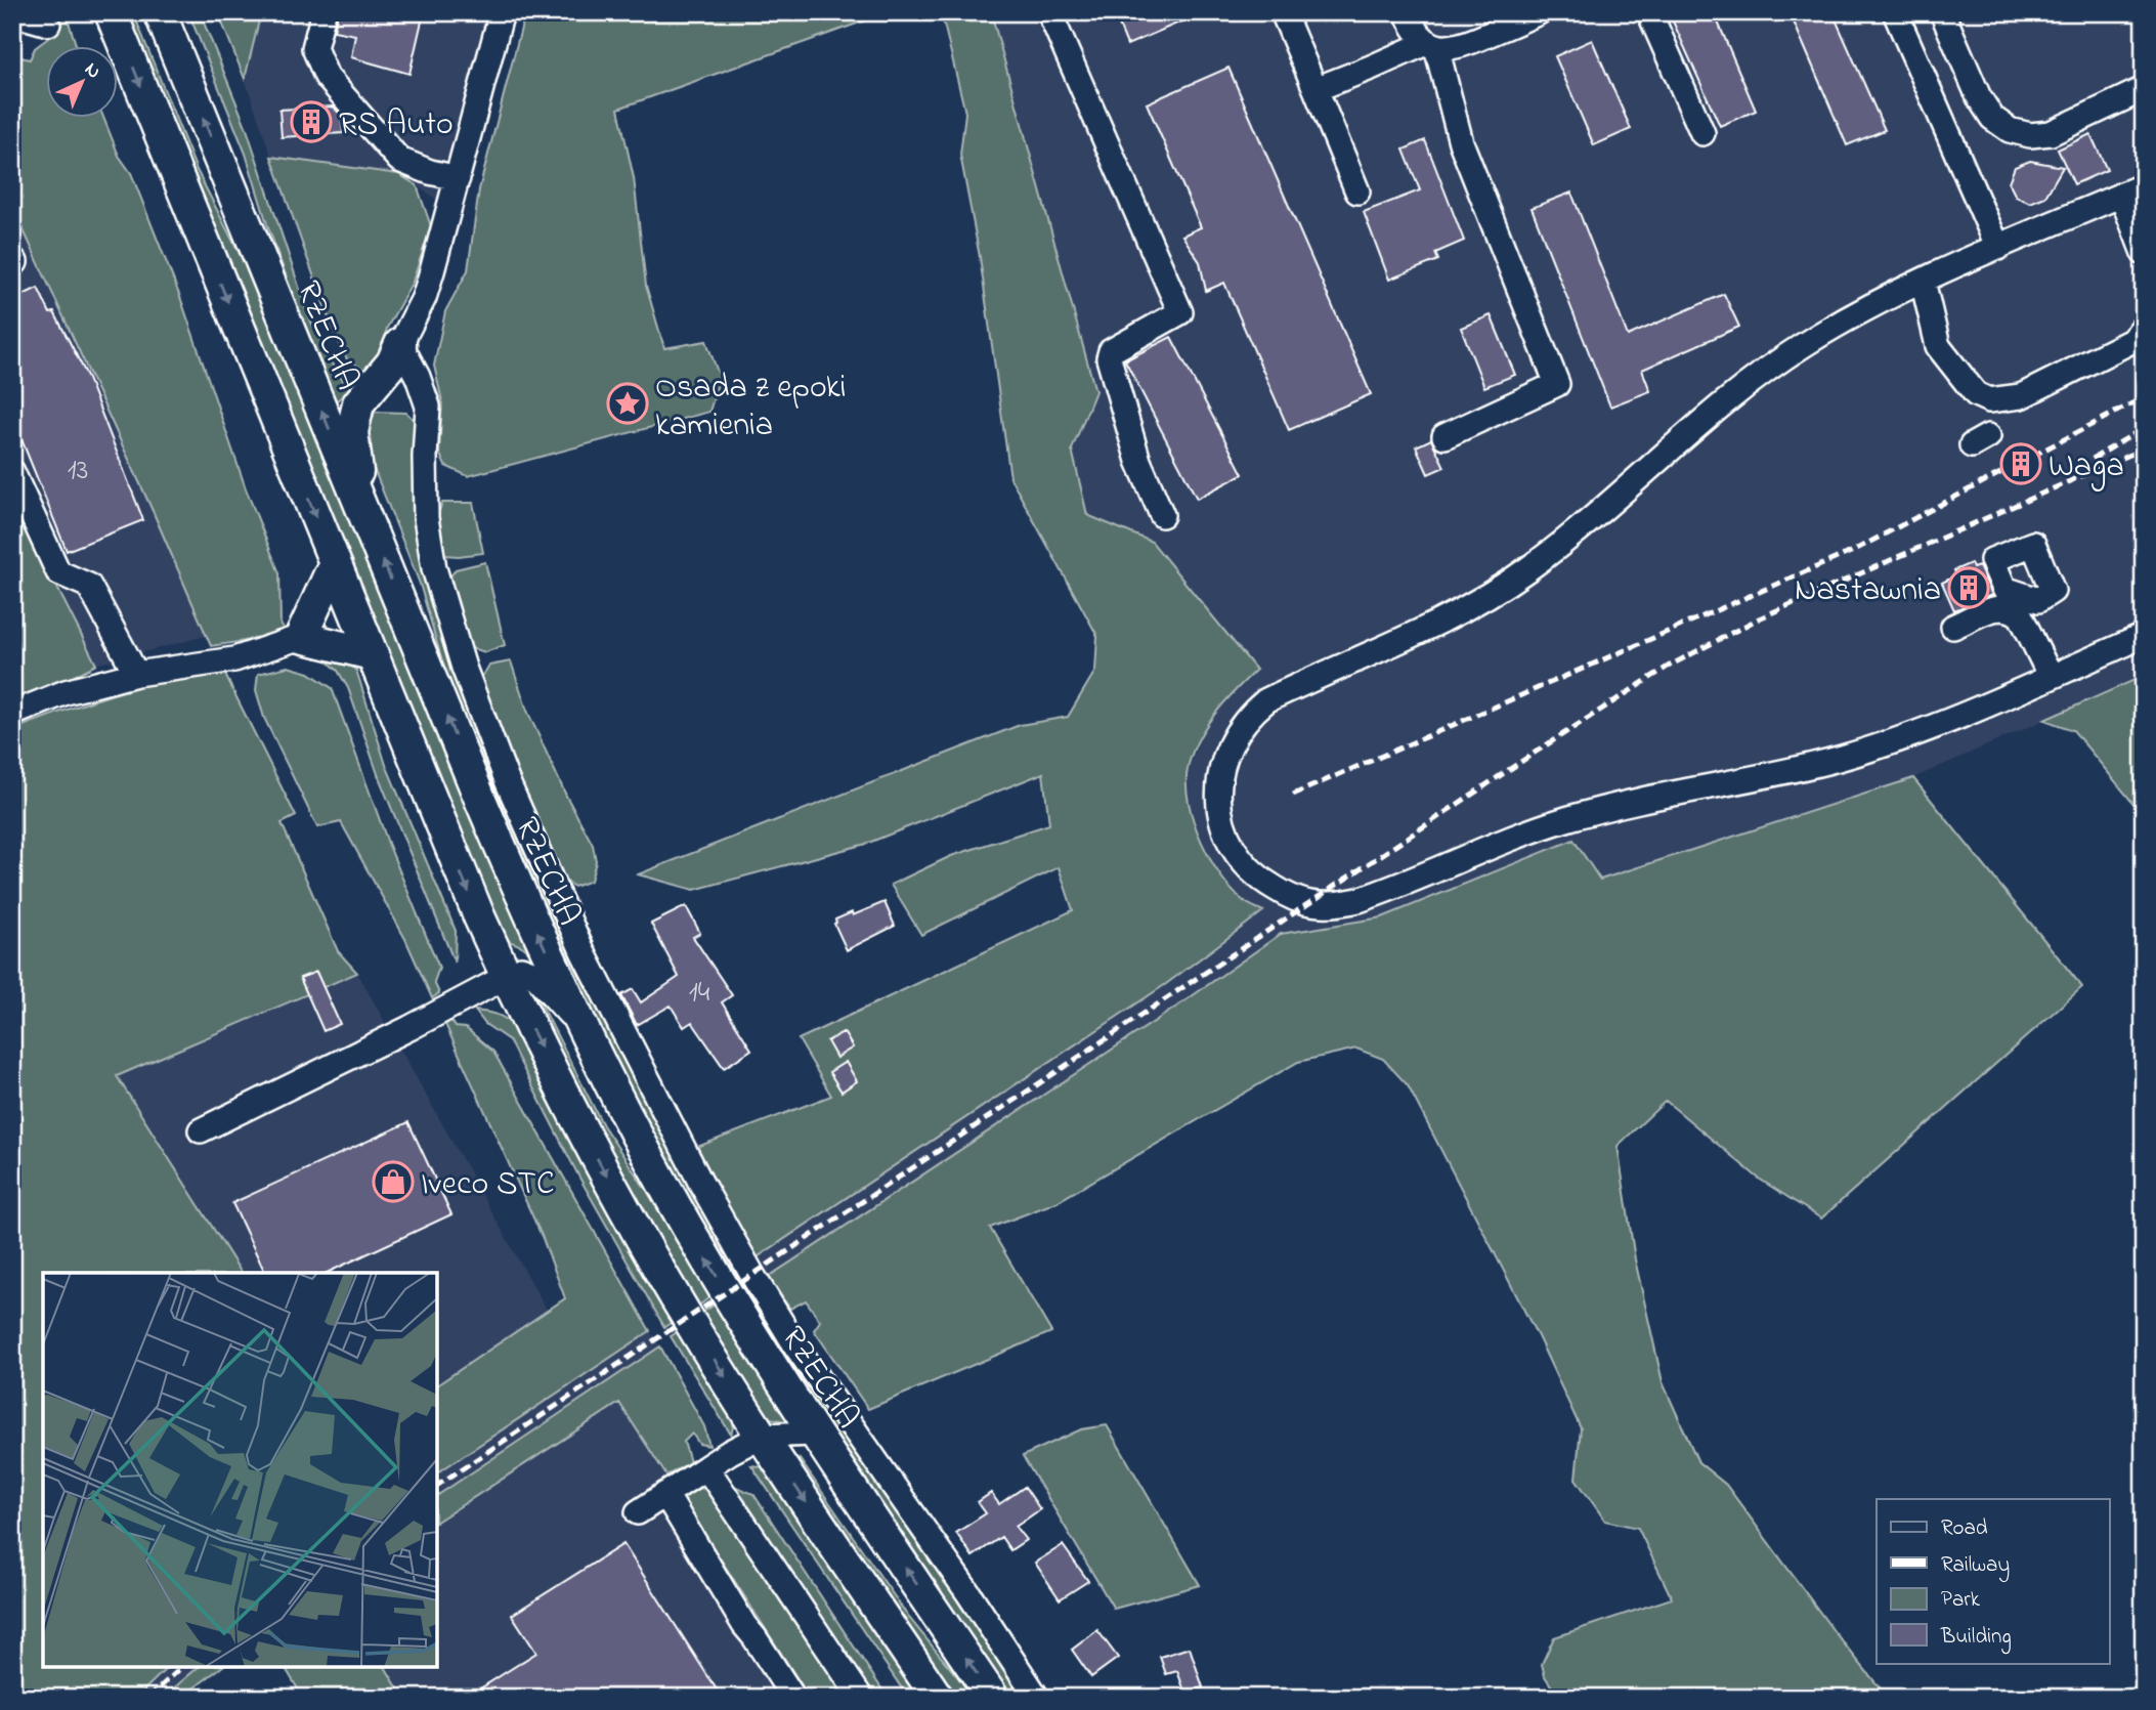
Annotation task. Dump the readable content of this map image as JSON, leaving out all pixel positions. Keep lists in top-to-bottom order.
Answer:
{
  "streets": {
    "main road": ["RZECHA"]
  },
  "places": {
    "building": ["RS Auto", "Waga", "Nastawnia"],
    "place": ["Osada z epoki kamienia"],
    "shop": ["Iveco STC"]
  },
  "house_numbers": ["13", "14"],
  "legend": [
    "Road",
    "Railway",
    "Park",
    "Building"
  ],
  "north": "top right"
}
